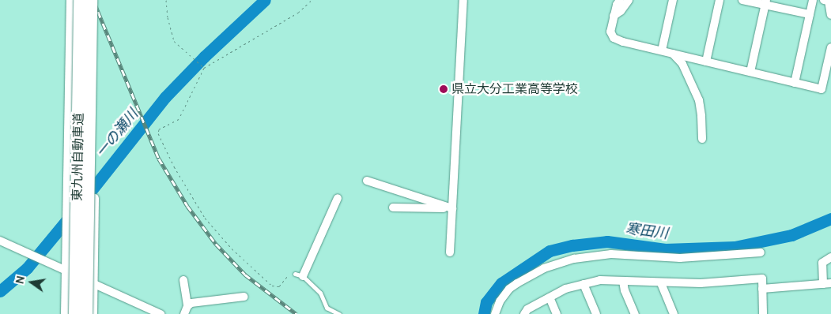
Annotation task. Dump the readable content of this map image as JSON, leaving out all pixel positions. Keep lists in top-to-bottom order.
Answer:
{
  "streets": {
    "highway": ["東九州自動車道"]
  },
  "water": ["一の瀬川", "寒田川"],
  "places": ["県立大分工業高等学校"],
  "north": "left"
}
